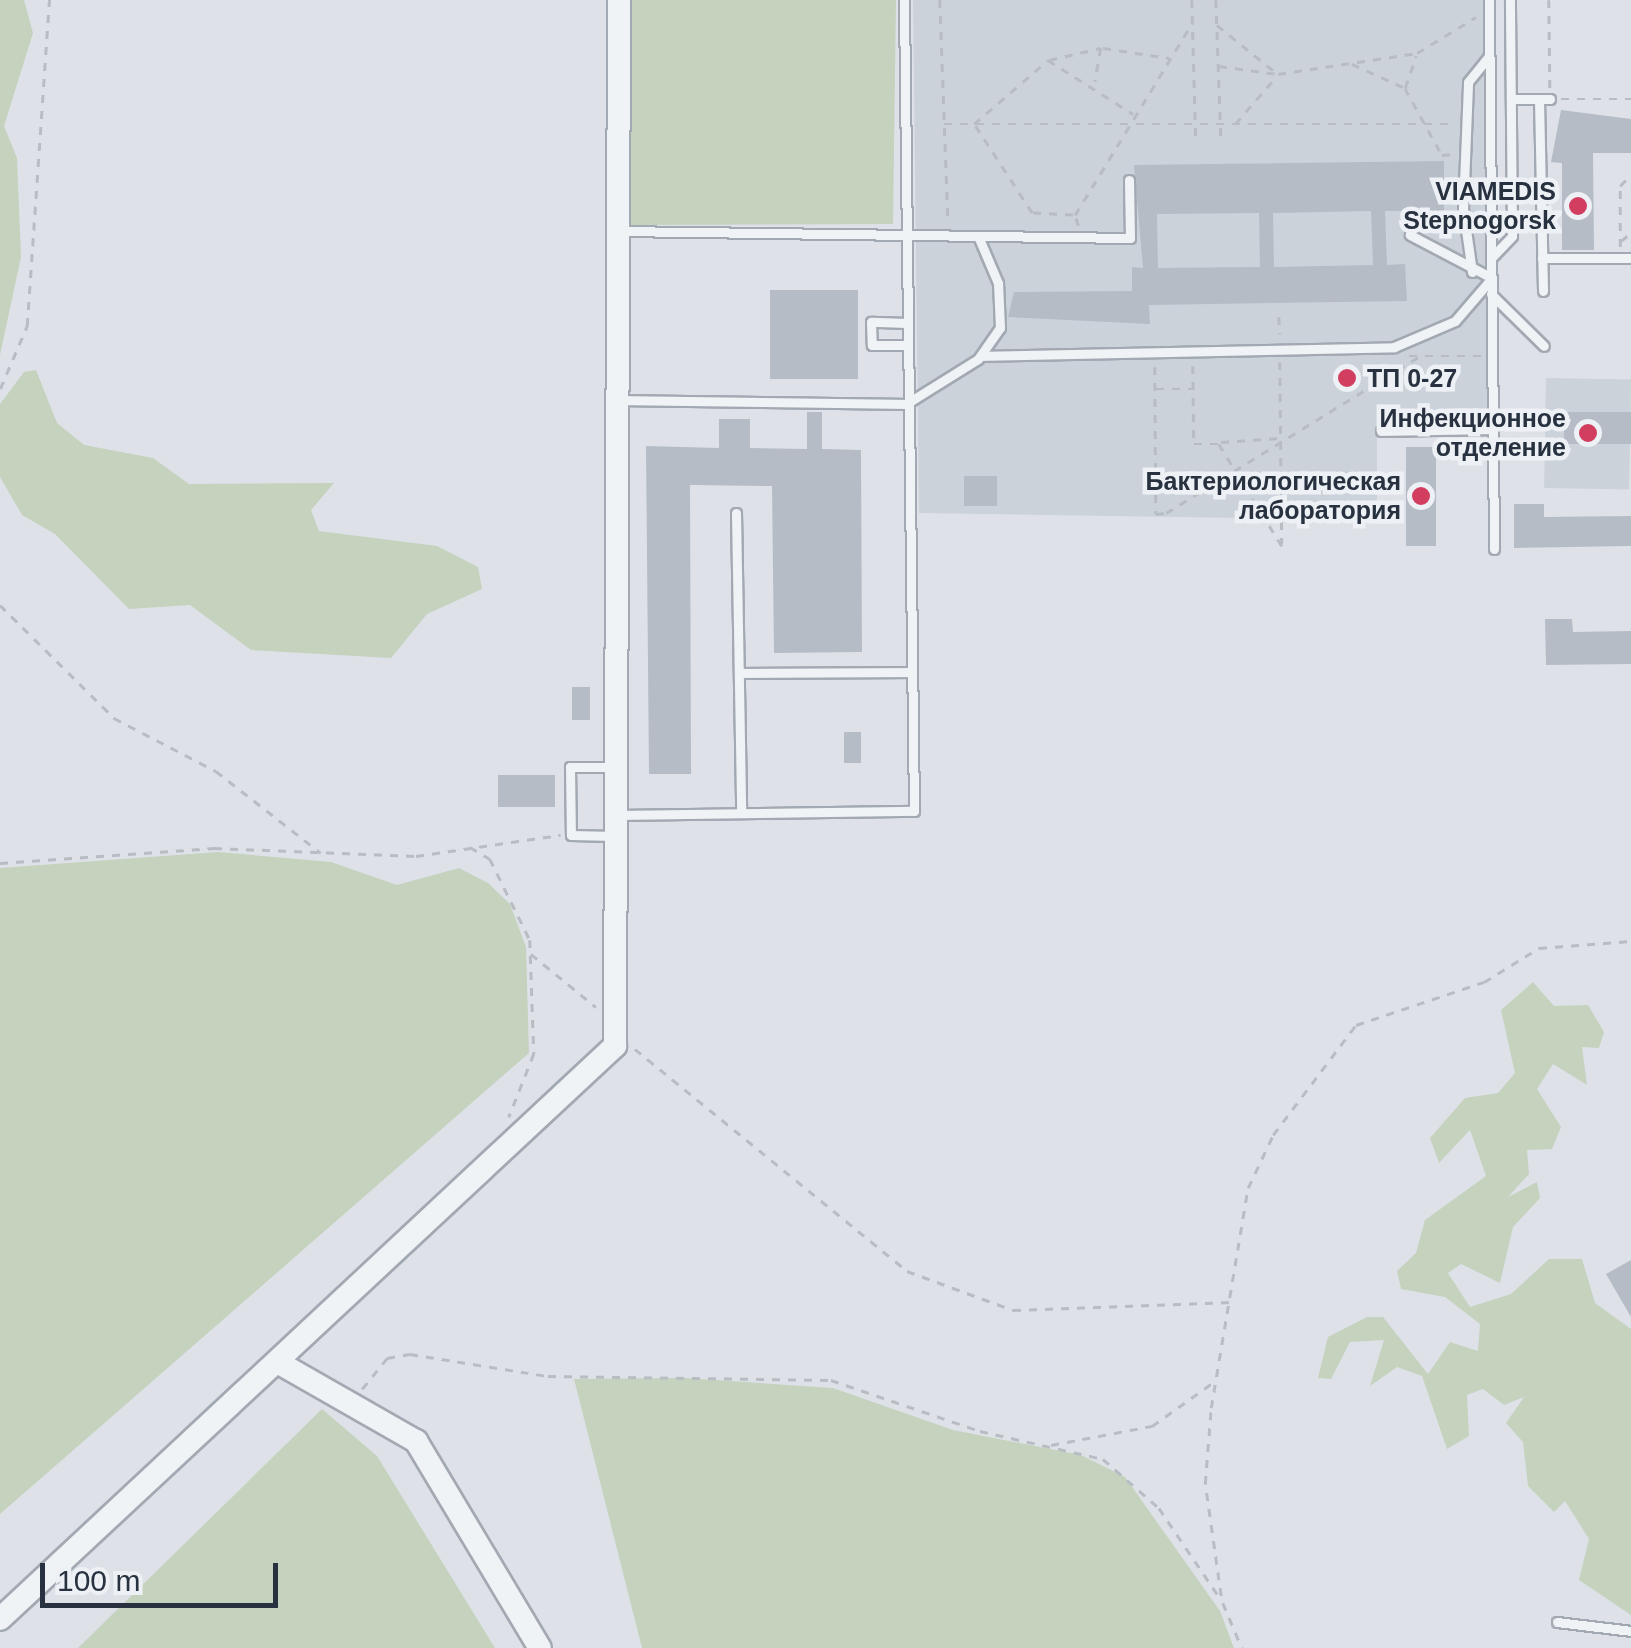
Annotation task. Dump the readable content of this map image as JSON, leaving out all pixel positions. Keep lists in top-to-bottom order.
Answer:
{
  "places": [
    "VIAMEDIS Stepnogorsk",
    "ТП 0-27",
    "Инфекционное отделение",
    "Бактериологическая лаборатория"
  ],
  "scale_bar": "100 m"
}
